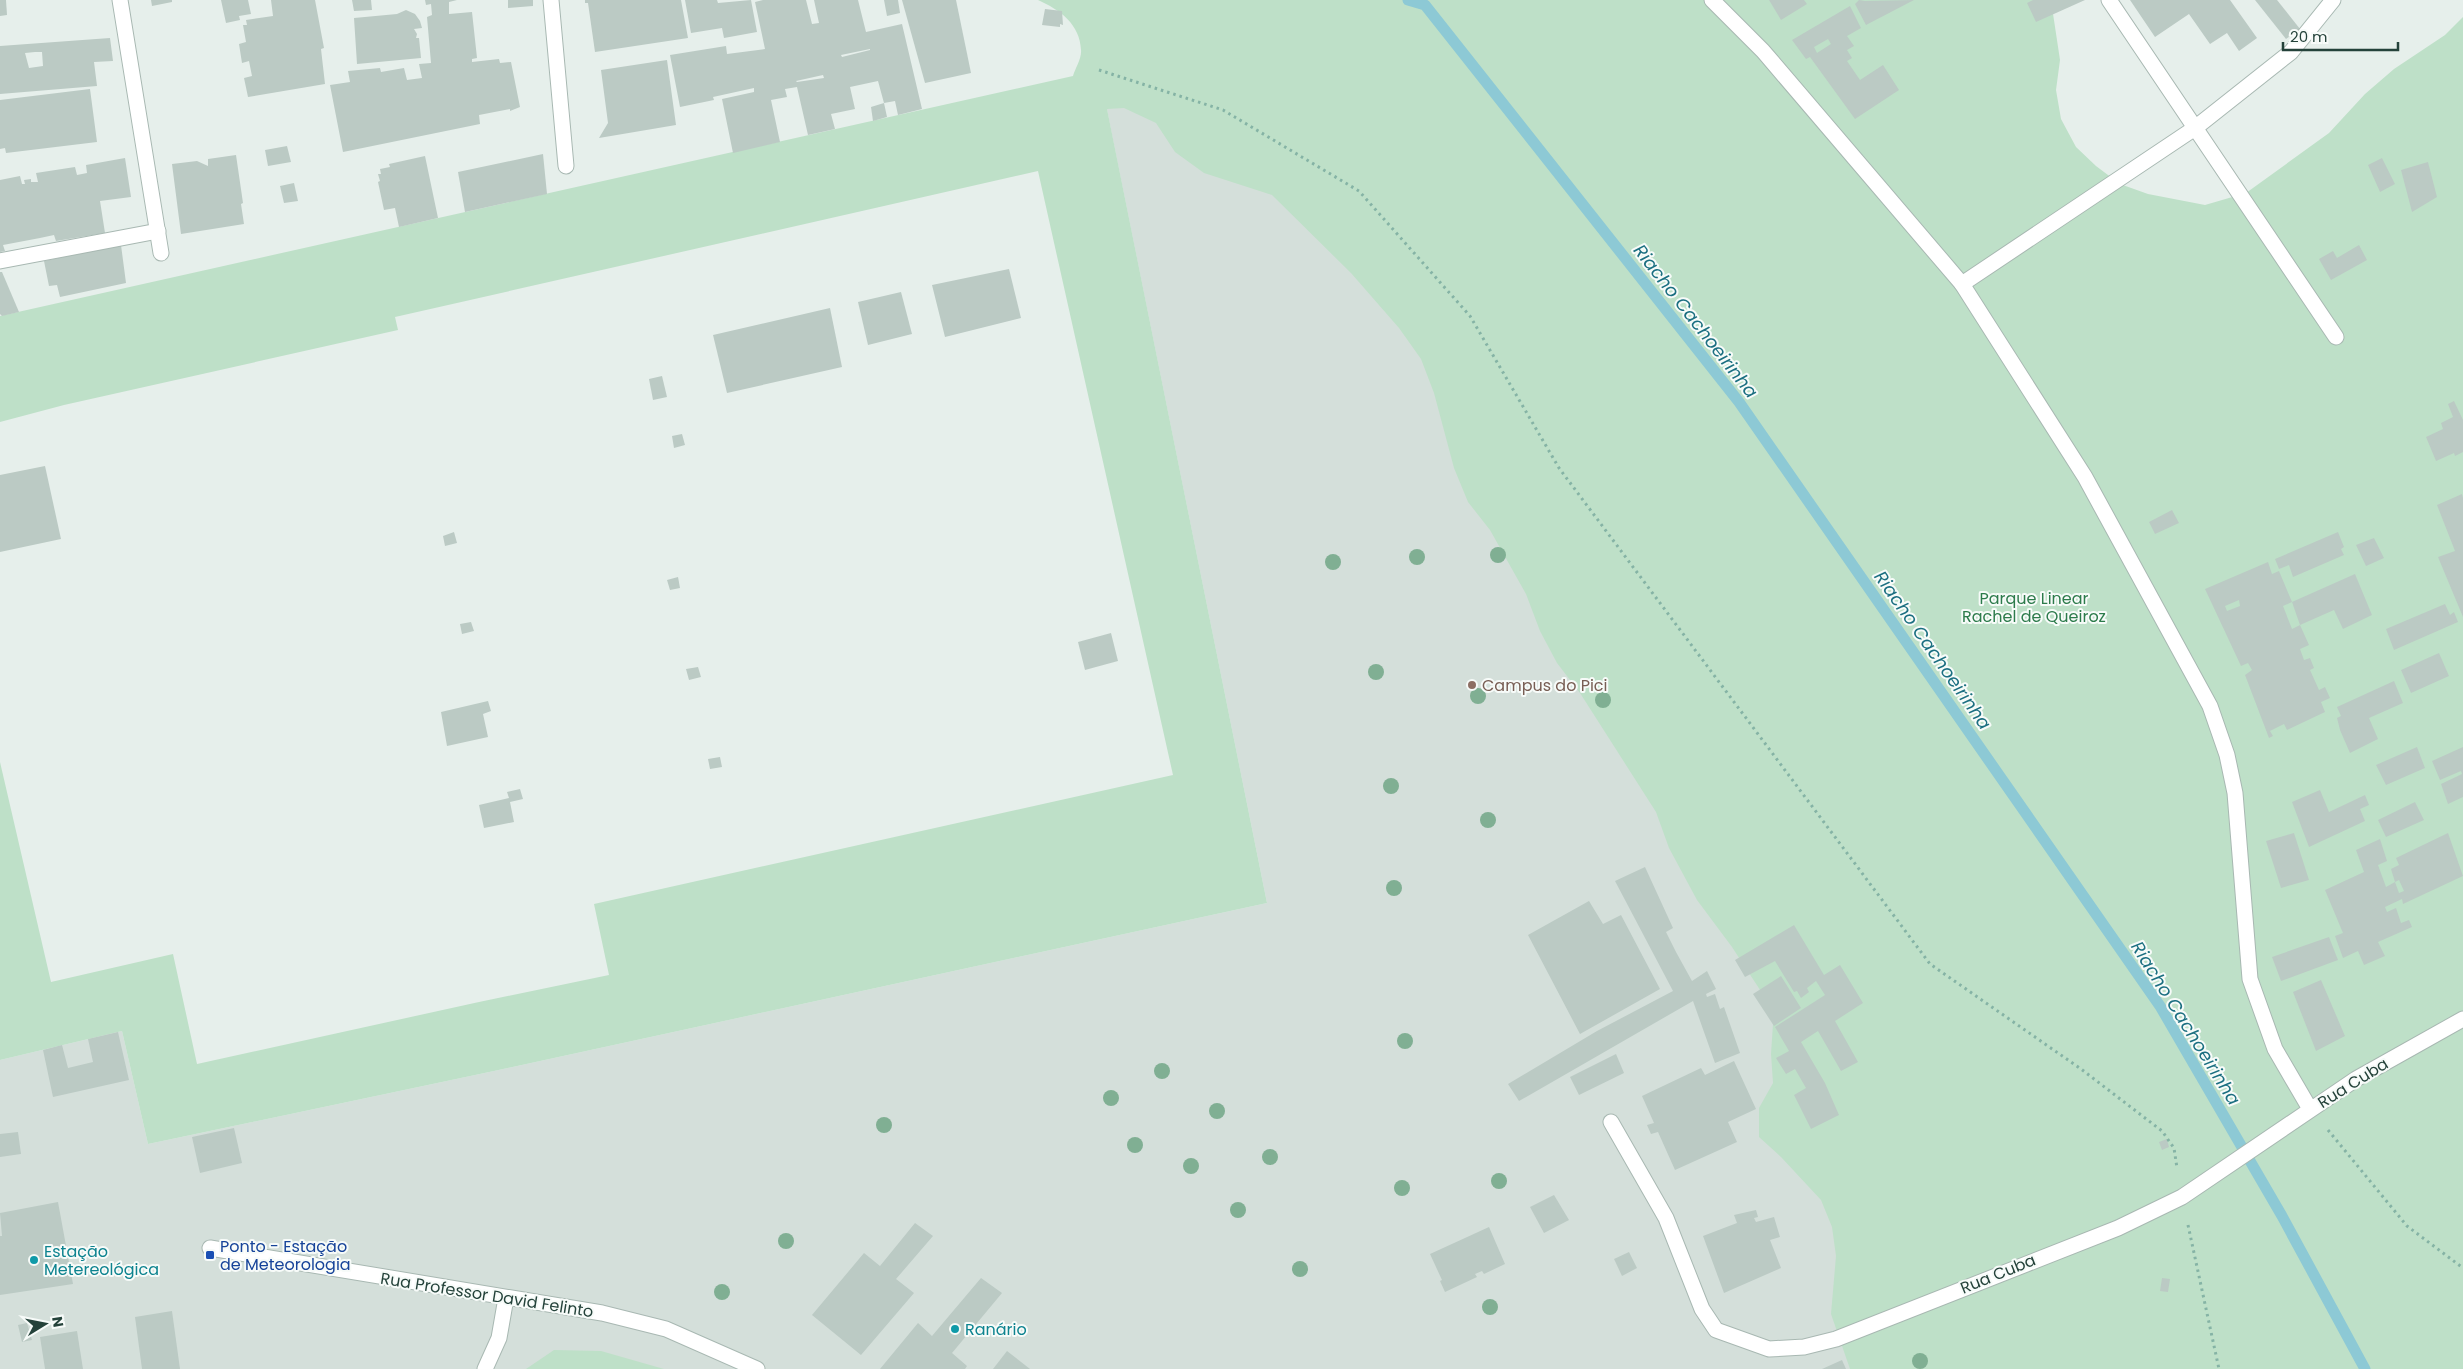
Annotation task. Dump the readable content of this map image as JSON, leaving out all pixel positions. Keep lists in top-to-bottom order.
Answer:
{
  "streets": {
    "street": ["Rua Cuba", "Rua Professor David Felinto"]
  },
  "water": ["Riacho Cachoeirinha"],
  "parks": ["Parque Linear Rachel de Queiroz"],
  "places": {
    "other": ["Campus do Pici", "Estação Metereológica", "Ranário"],
    "transit": ["Ponto - Estação de Meteorologia"]
  },
  "scale_bar": "20 m",
  "north": "right"
}
